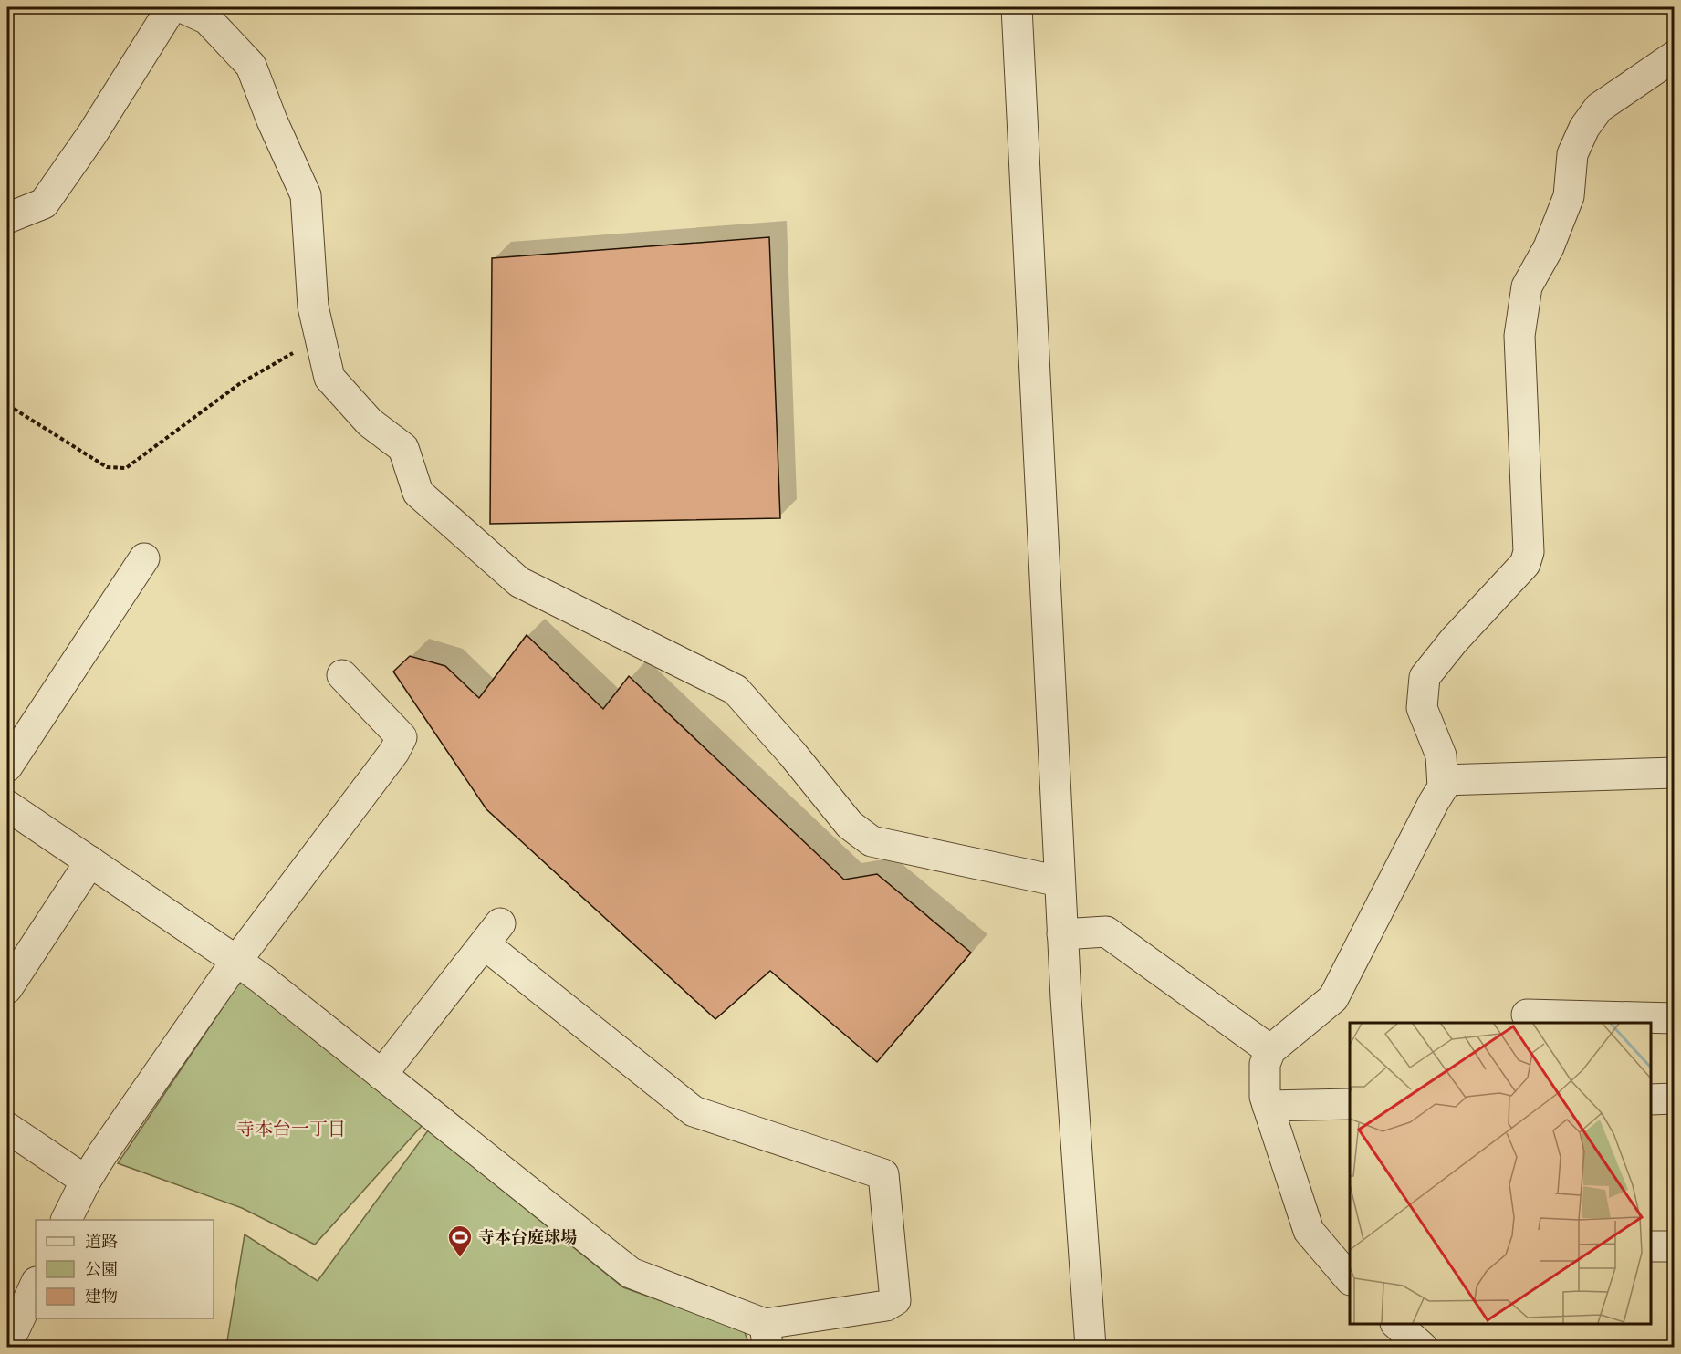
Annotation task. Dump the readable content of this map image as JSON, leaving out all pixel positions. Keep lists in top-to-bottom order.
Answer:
{
  "districts": ["寺本台一丁目"],
  "places": {
    "sports": ["寺本台庭球場"]
  },
  "legend": ["道路", "公園", "建物"]
}
